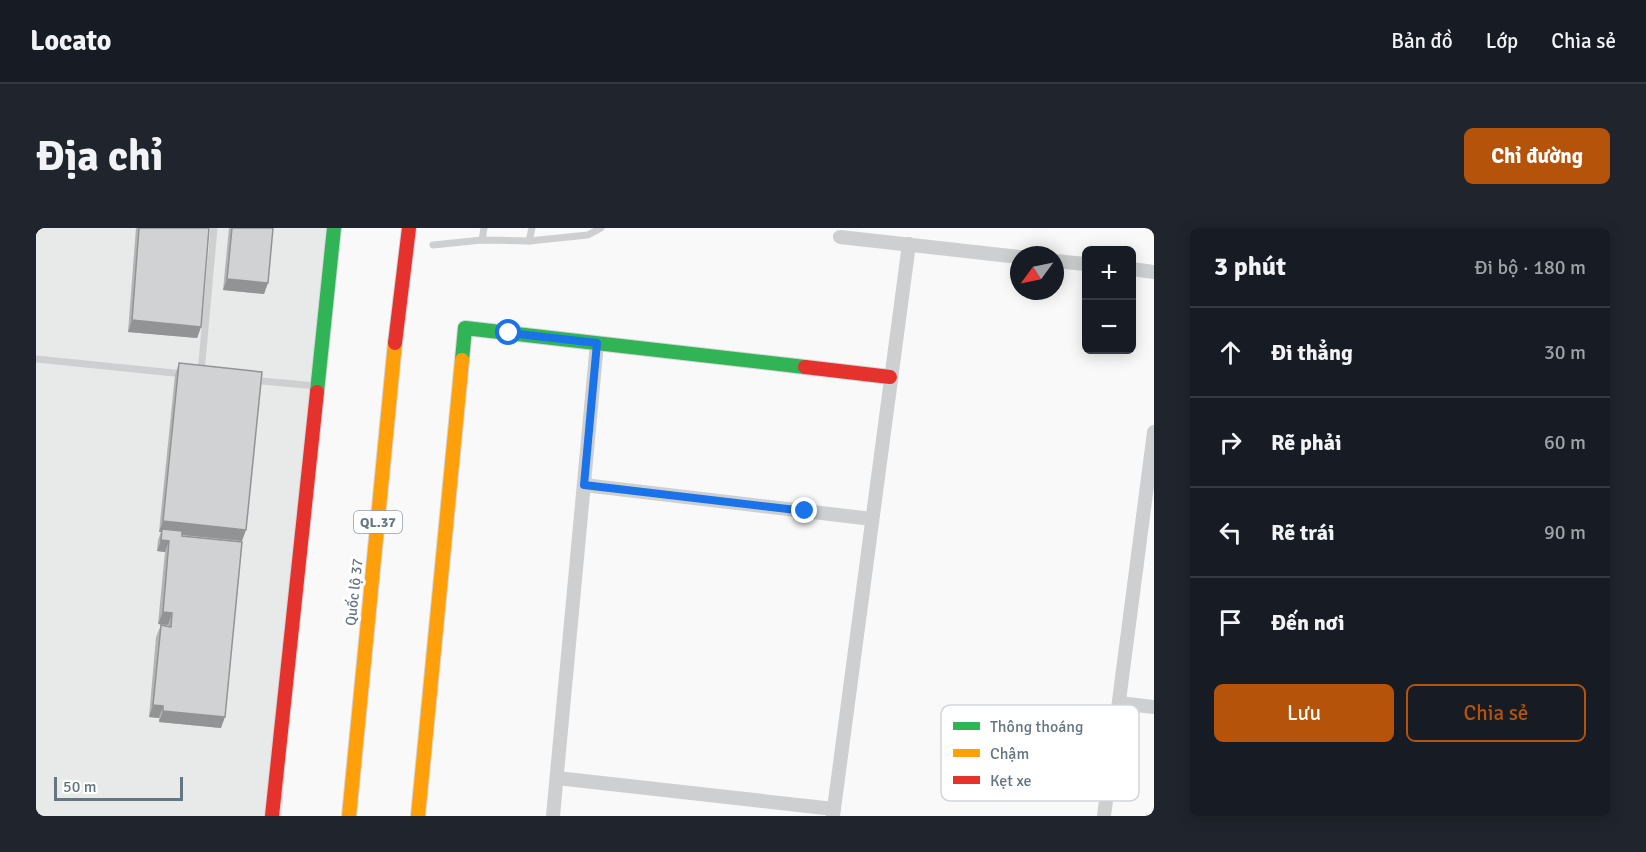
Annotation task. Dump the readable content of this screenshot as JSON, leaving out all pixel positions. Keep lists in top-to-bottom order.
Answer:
{
  "streets": {
    "main road": ["QL.37", "Quốc lộ 37"]
  },
  "legend": ["Thông thoáng", "Chậm", "Kẹt xe"],
  "scale_bar": "50 m",
  "north": "bottom left",
  "page": {
    "header": "Locato",
    "nav": ["Bản đồ", "Lớp", "Chia sẻ"],
    "buttons": [
      "Chỉ đường",
      ["Lưu", "Chia sẻ"]
    ],
    "title": "Địa chỉ",
    "heading": ["3 phút", "Đi bộ · 180 m"],
    "map_buttons": ["+", "−"],
    "list": [
      ["Đi thẳng", "30 m"],
      ["Rẽ phải", "60 m"],
      ["Rẽ trái", "90 m"],
      "Đến nơi"
    ],
    "scale": "50 m"
  }
}
